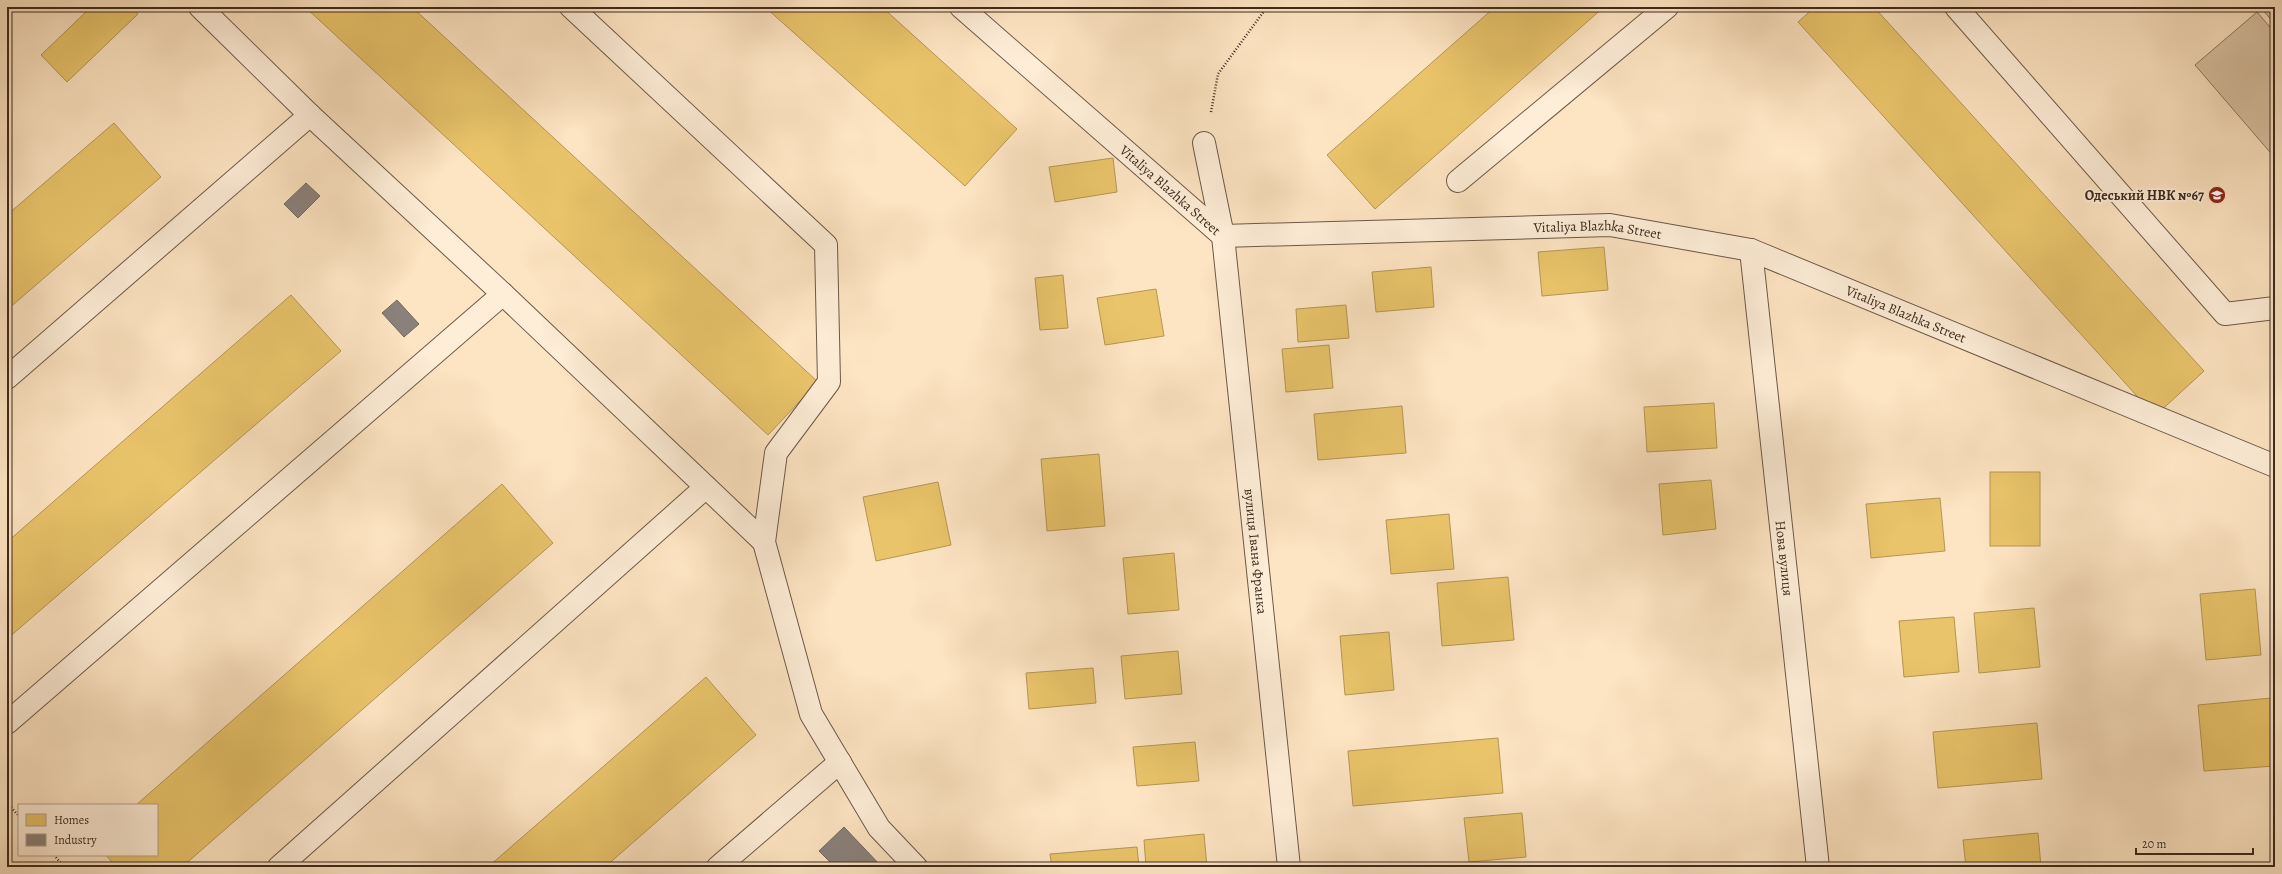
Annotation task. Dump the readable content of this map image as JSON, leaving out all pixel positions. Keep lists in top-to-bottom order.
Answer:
{
  "streets": {
    "street": ["Vitaliya Blazhka Street", "вулиця Івана Франка", "Нова вулиця"]
  },
  "crossings": [
    ["Vitaliya Blazhka Street", "вулиця Івана Франка"],
    ["Vitaliya Blazhka Street", "Нова вулиця"]
  ],
  "places": {
    "school or university": ["Одеський НВК №67"]
  },
  "legend": ["Homes", "Industry"],
  "scale_bar": "20 m"
}
